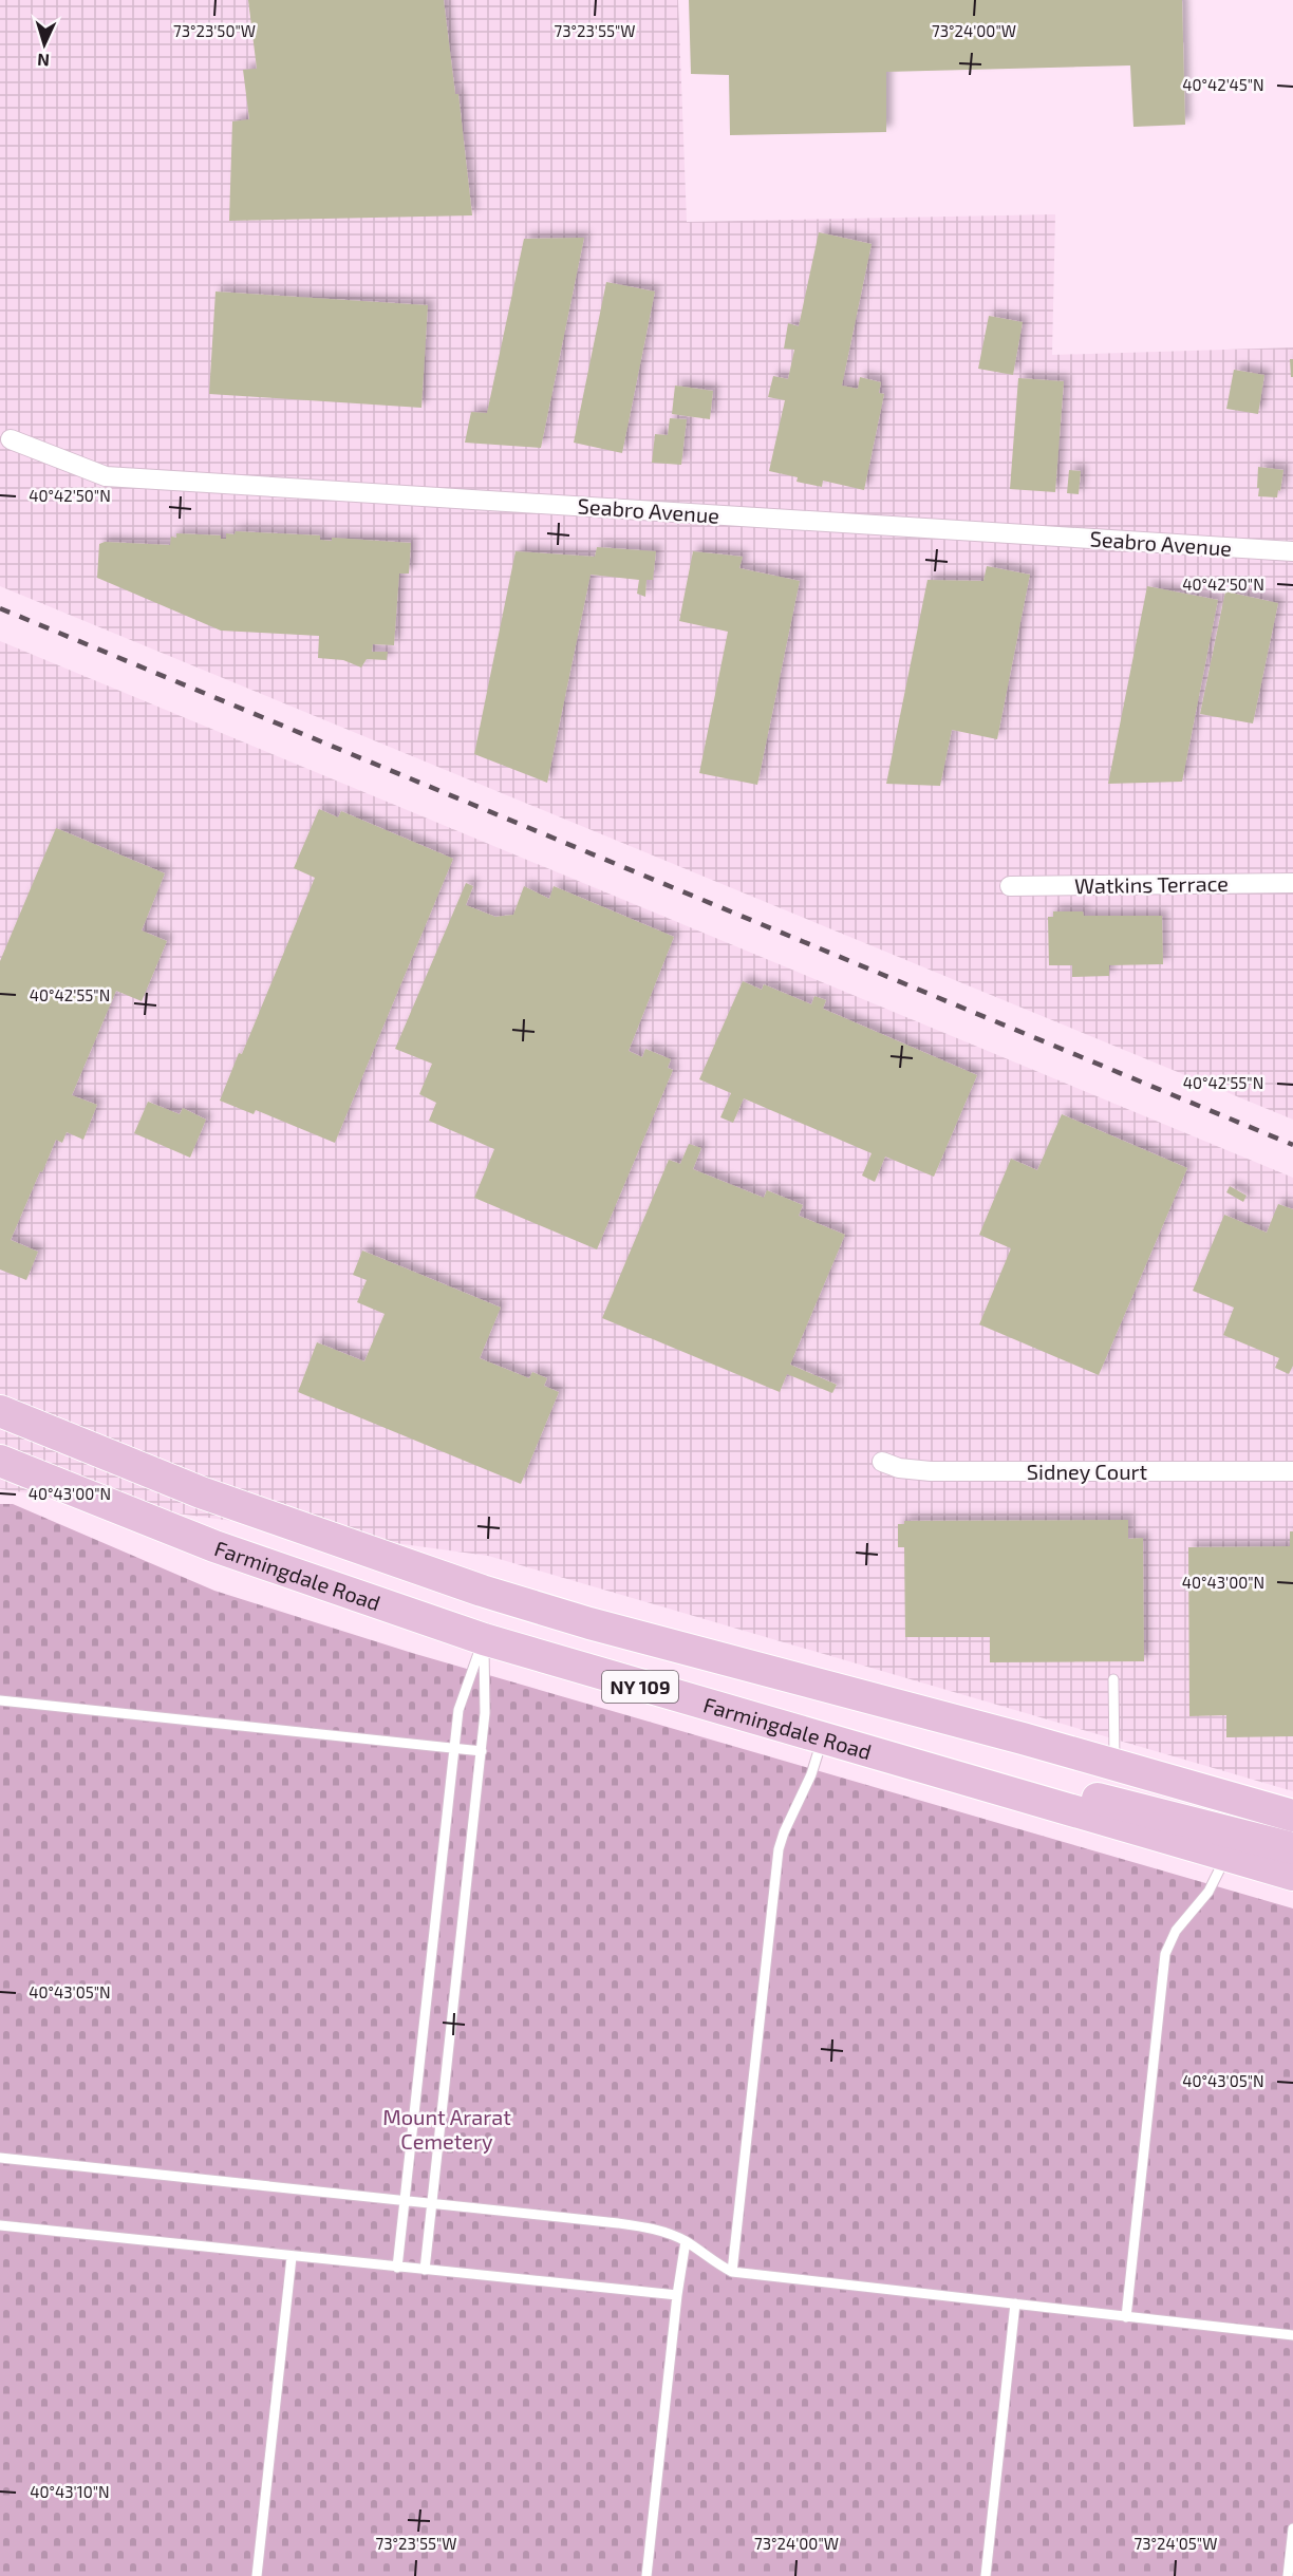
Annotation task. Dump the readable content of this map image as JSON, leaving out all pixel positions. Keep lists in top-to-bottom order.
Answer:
{
  "streets": {
    "main road": ["Farmingdale Road", "NY 109"],
    "street": ["Seabro Avenue", "Watkins Terrace", "Sidney Court"]
  },
  "parks": ["Mount Ararat Cemetery"],
  "north": "bottom",
  "coordinates": [
    "73°23'50\"W",
    "73°23'55\"W",
    "73°24'00\"W",
    "40°42'45\"N",
    "40°42'50\"N",
    "40°42'55\"N",
    "40°43'00\"N",
    "40°43'05\"N",
    "40°43'10\"N",
    "73°24'05\"W"
  ]
}
